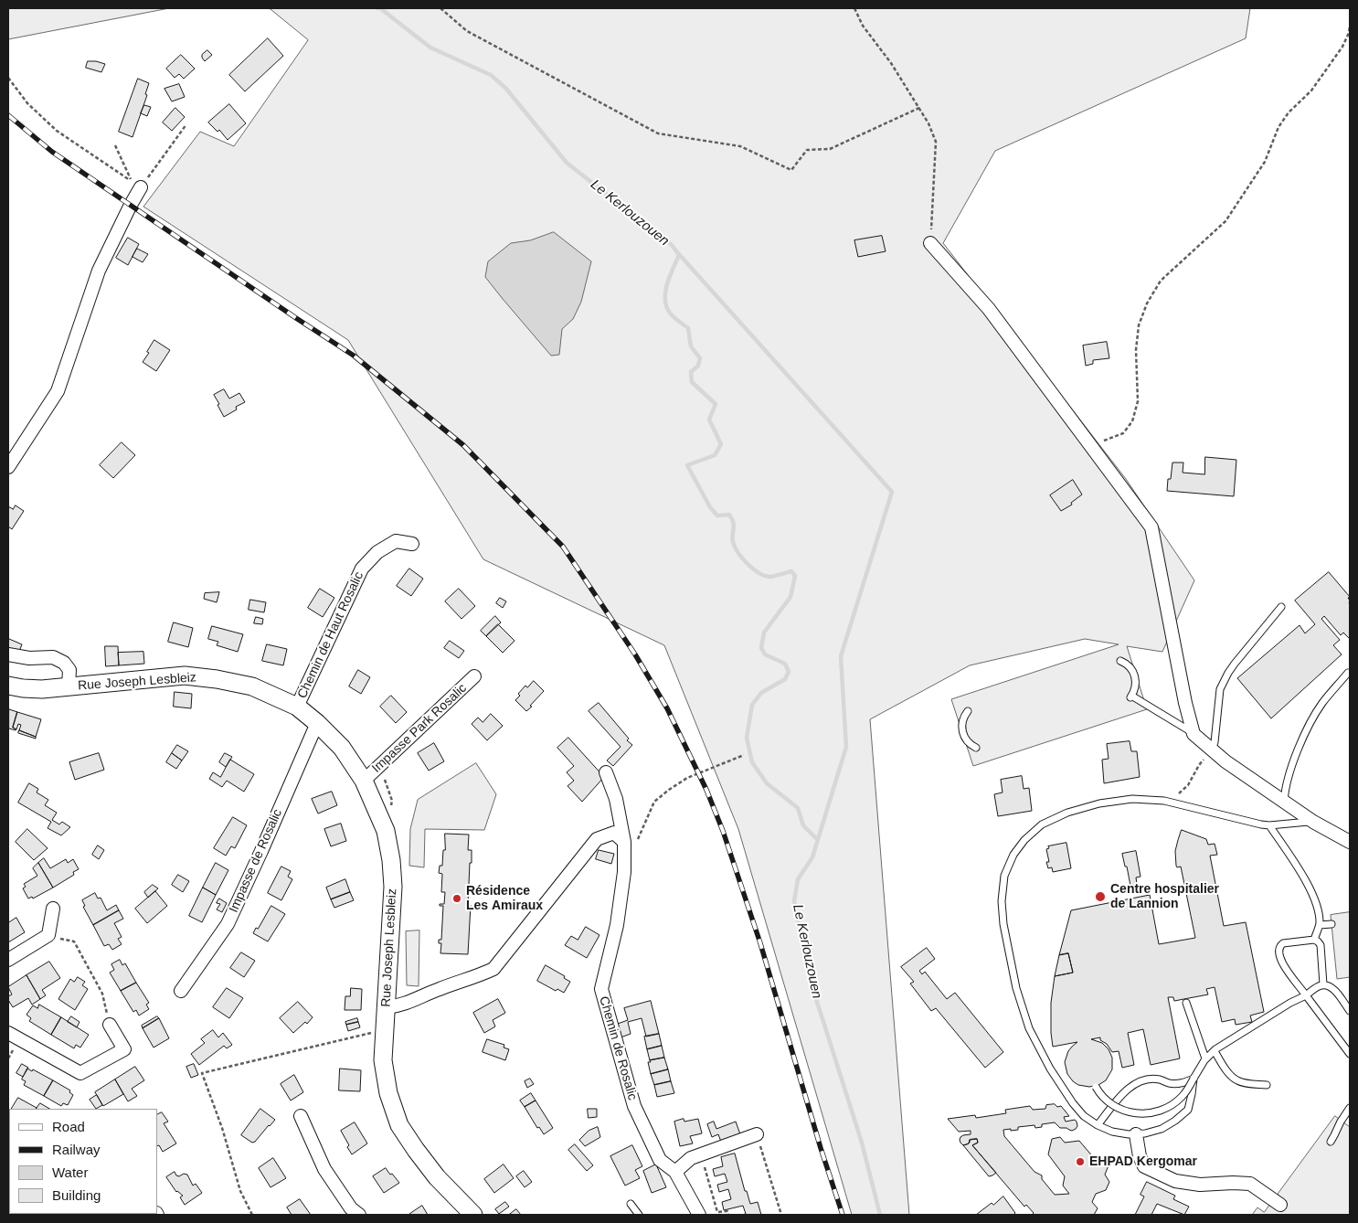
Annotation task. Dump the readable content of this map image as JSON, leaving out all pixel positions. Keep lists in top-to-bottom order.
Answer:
{
  "streets": {
    "main road": ["Rue Joseph Lesbleiz"],
    "street": [
      "Chemin de Haut Rosalic",
      "Impasse Park Rosalic",
      "Impasse de Rosalic",
      "Chemin de Rosalic"
    ]
  },
  "crossings": [
    ["Chemin de Haut Rosalic", "Rue Joseph Lesbleiz"],
    ["Rue Joseph Lesbleiz", "Impasse Park Rosalic"],
    ["Rue Joseph Lesbleiz", "Impasse de Rosalic"]
  ],
  "water": ["Le Kerlouzouen"],
  "places": ["Centre hospitalier de Lannion", "Résidence Les Amiraux", "EHPAD Kergomar"],
  "legend": [
    "Road",
    "Railway",
    "Water",
    "Building"
  ]
}
